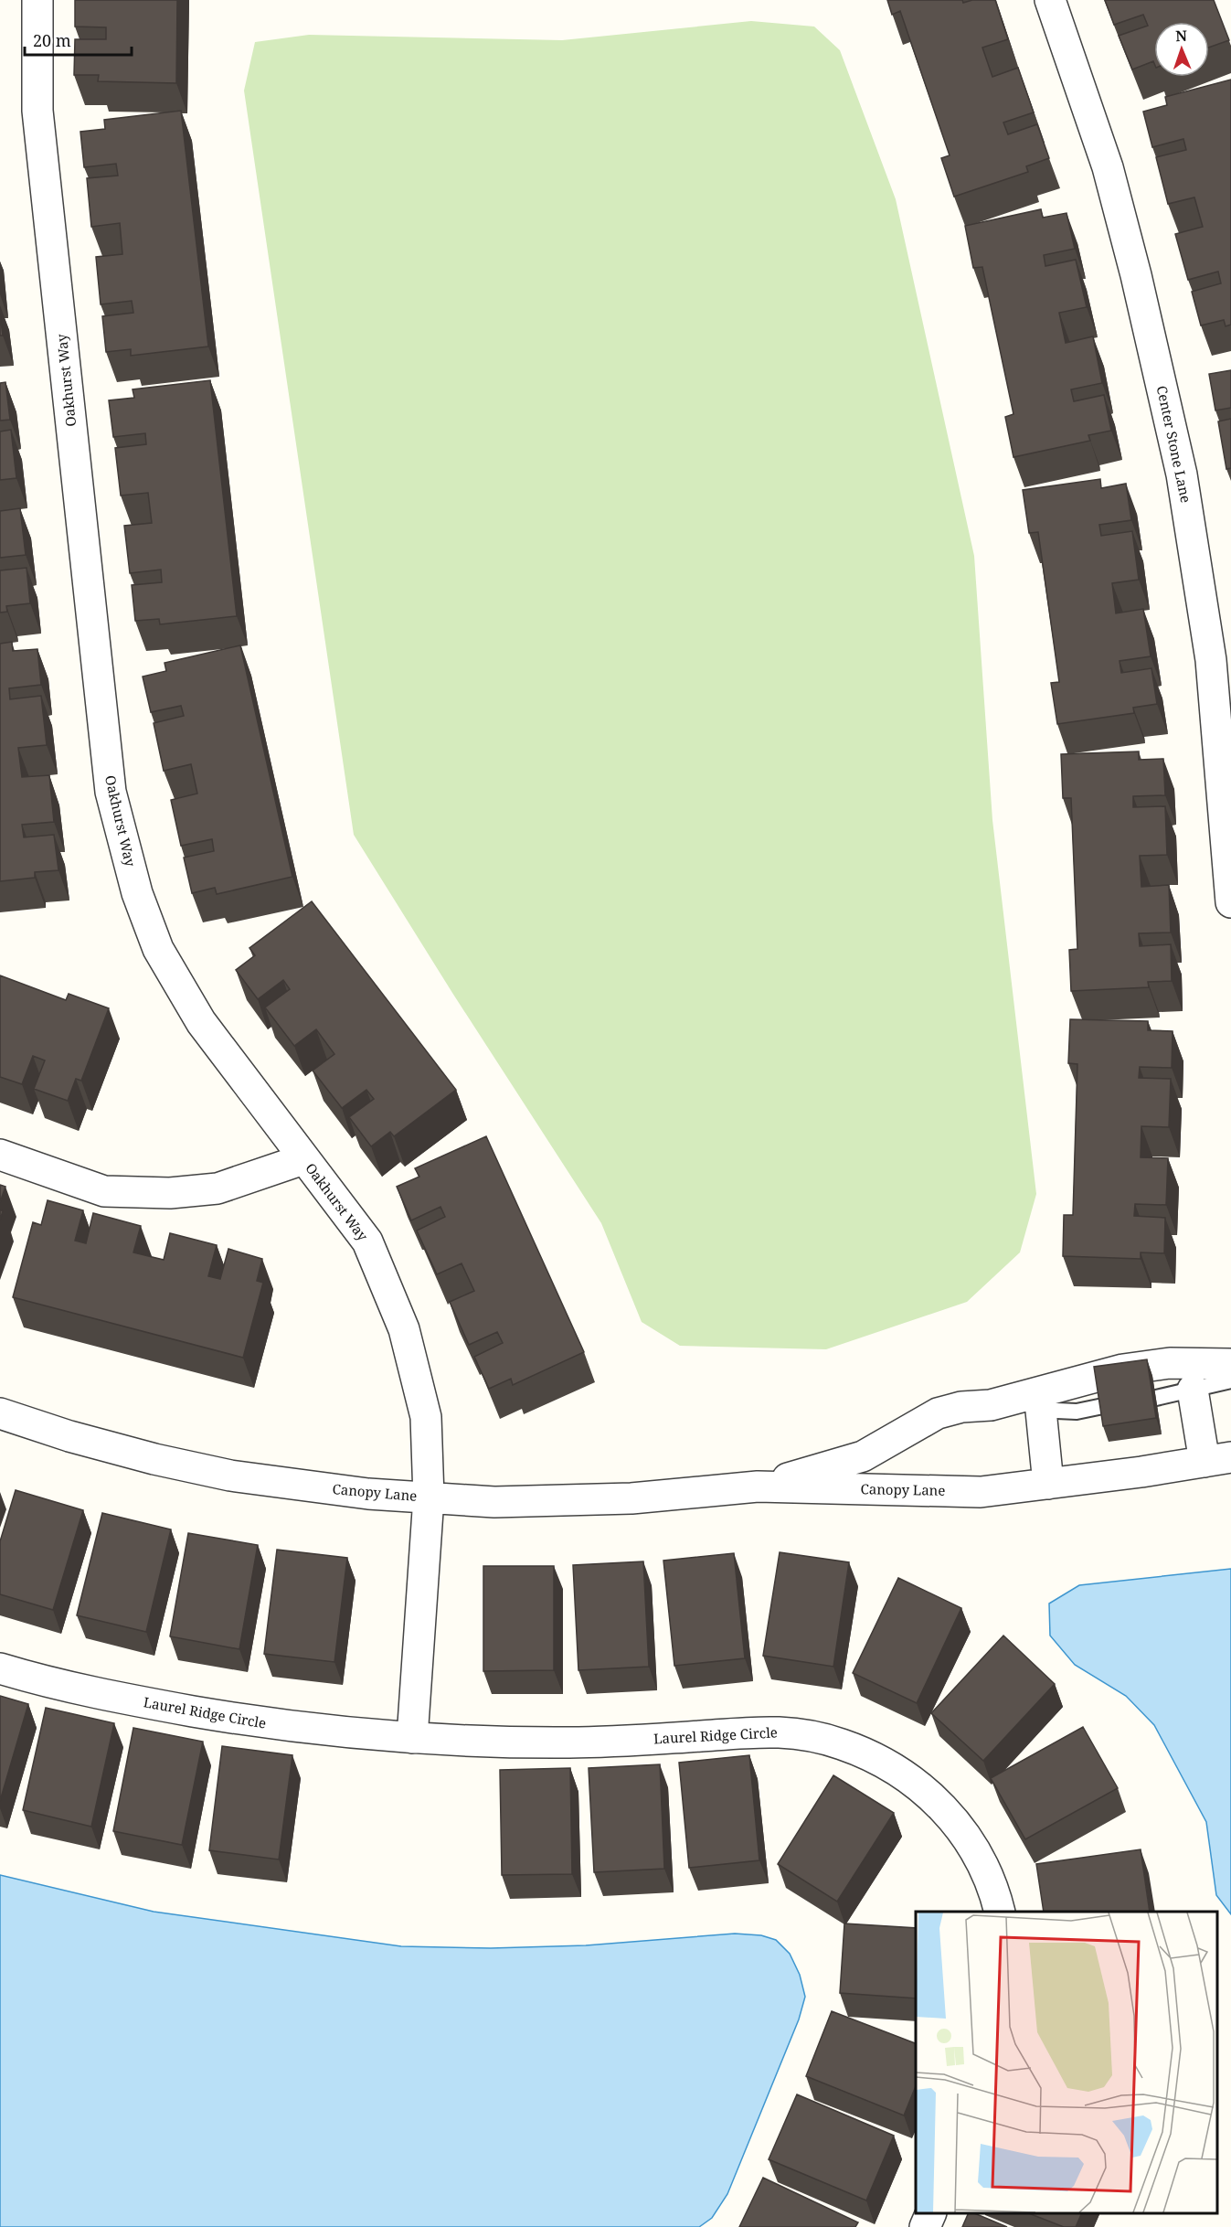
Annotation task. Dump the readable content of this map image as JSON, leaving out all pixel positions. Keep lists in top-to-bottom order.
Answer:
{
  "streets": {
    "street": [
      "Oakhurst Way",
      "Center Stone Lane",
      "Canopy Lane",
      "Laurel Ridge Circle"
    ]
  },
  "crossings": [
    ["Oakhurst Way", "Canopy Lane"]
  ],
  "scale_bar": "20 m",
  "north": "top"
}
